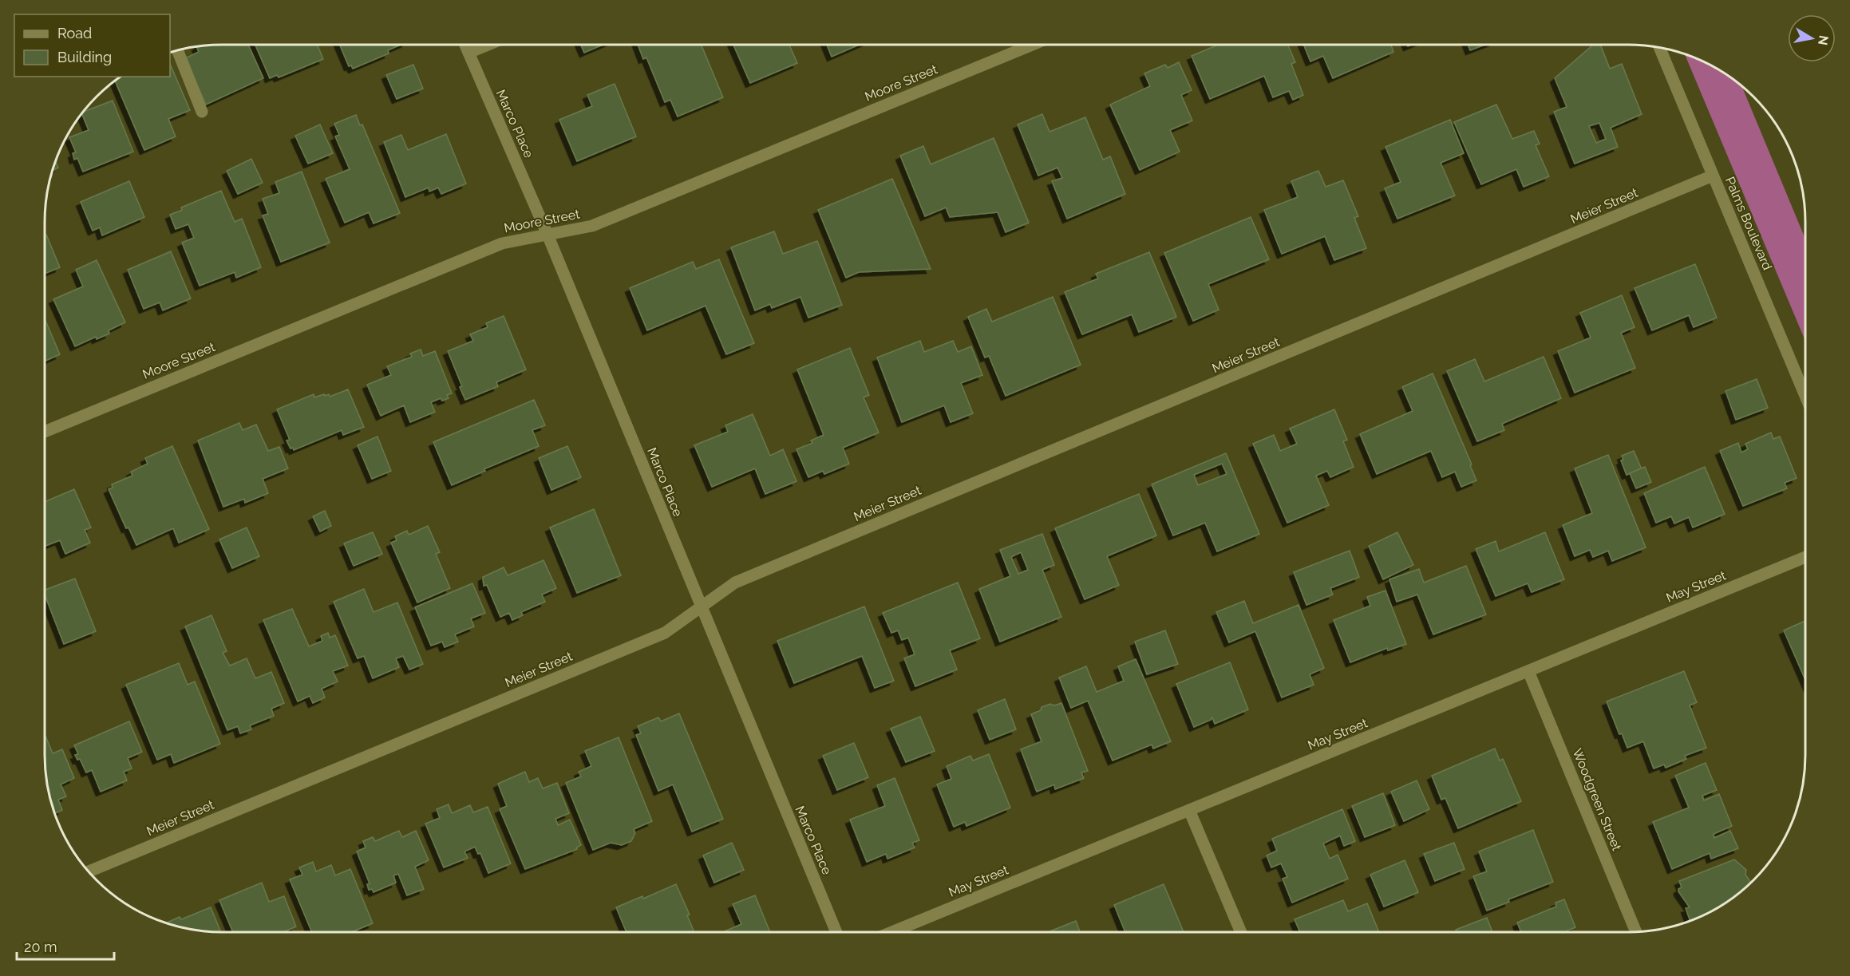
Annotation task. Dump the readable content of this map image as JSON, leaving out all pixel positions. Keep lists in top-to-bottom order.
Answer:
{
  "streets": {
    "street": [
      "Moore Street",
      "Marco Place",
      "Meier Street",
      "Palms Boulevard",
      "May Street",
      "Woodgreen Street"
    ]
  },
  "crossings": [
    ["Moore Street", "Marco Place"],
    ["Marco Place", "Meier Street"],
    ["Meier Street", "Palms Boulevard"],
    ["May Street", "Woodgreen Street"]
  ],
  "legend": ["Road", "Building"],
  "scale_bar": "20 m",
  "north": "right"
}
